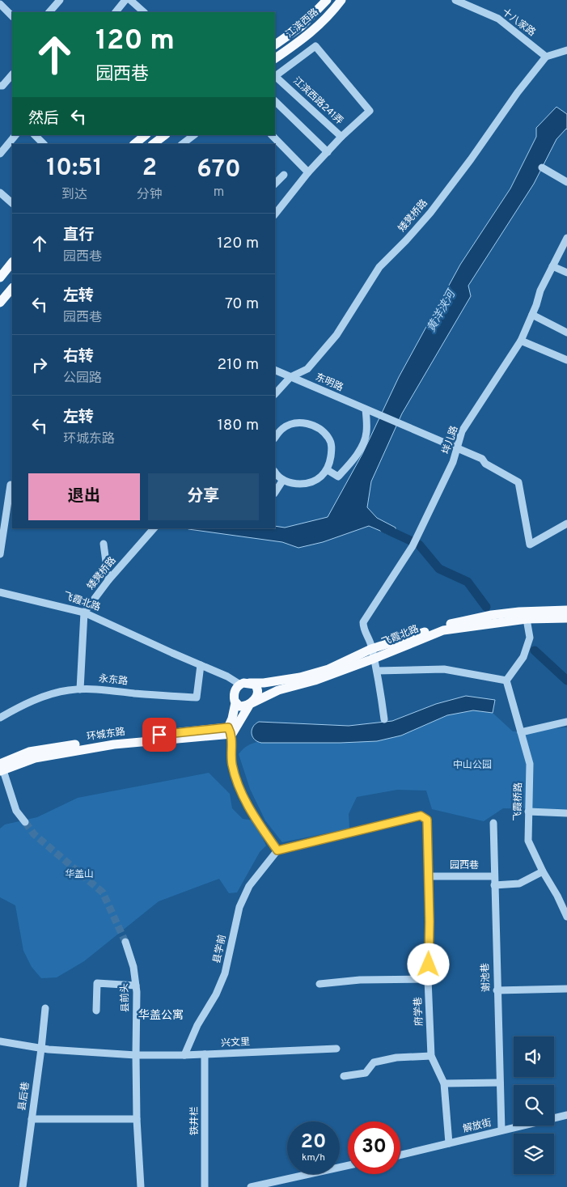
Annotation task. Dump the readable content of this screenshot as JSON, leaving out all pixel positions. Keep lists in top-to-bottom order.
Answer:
{
  "streets": {
    "main road": ["江滨西路", "飞霞北路", "环城东路"],
    "street": [
      "十八家路",
      "江滨西路241弄",
      "矮凳桥路",
      "东明路",
      "垟儿路",
      "永东路",
      "飞霞桥路",
      "园西巷",
      "县学前",
      "谢池巷",
      "县前头",
      "府学巷",
      "兴文里",
      "县后巷",
      "铁井栏",
      "解放街"
    ]
  },
  "crossings": [
    ["十八家路", "矮凳桥路"],
    ["矮凳桥路", "东明路"],
    ["矮凳桥路", "飞霞北路"],
    ["东明路", "垟儿路"],
    ["垟儿路", "飞霞北路"],
    ["飞霞北路", "永东路"],
    ["园西巷", "谢池巷"],
    ["园西巷", "府学巷"],
    ["县学前", "兴文里"],
    ["谢池巷", "解放街"],
    ["县前头", "兴文里"],
    ["府学巷", "解放街"],
    ["兴文里", "县后巷"],
    ["兴文里", "铁井栏"]
  ],
  "districts": ["华盖公寓"],
  "water": ["黄洋浃河"],
  "parks": ["中山公园", "华盖山"],
  "page": {
    "turn": ["120 m", "园西巷"],
    "then": "然后",
    "eta": [
      "10:51",
      "到达",
      "2",
      "分钟",
      "670",
      "m"
    ],
    "list": [
      {
        "name": "直行",
        "note": "园西巷",
        "value": "120 m"
      },
      {
        "name": "左转",
        "note": "园西巷",
        "value": "70 m"
      },
      {
        "name": "右转",
        "note": "公园路",
        "value": "210 m"
      },
      {
        "name": "左转",
        "note": "环城东路",
        "value": "180 m"
      }
    ],
    "buttons": ["退出", "分享"],
    "speed": "20 km/h",
    "limit": "30"
  }
}
